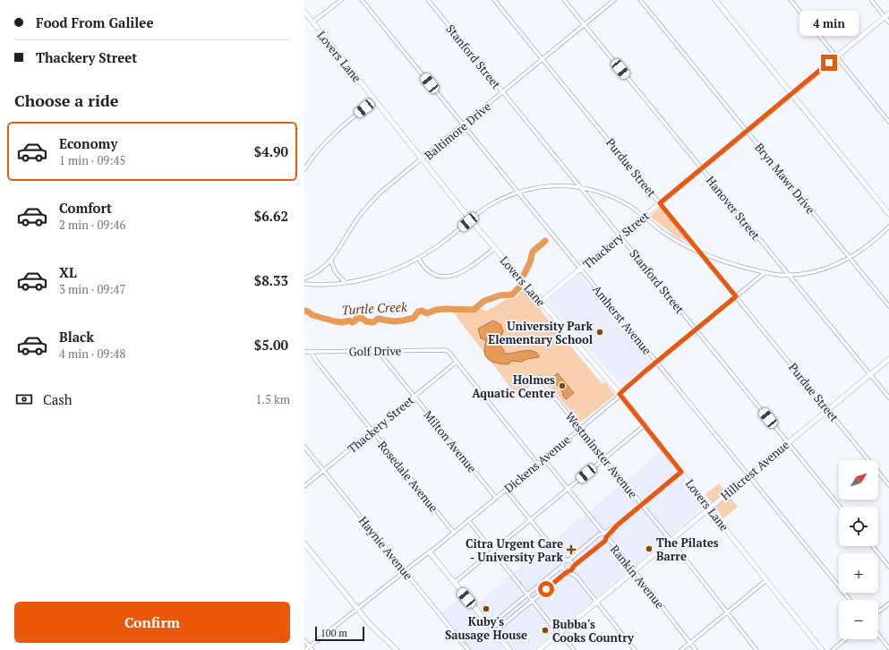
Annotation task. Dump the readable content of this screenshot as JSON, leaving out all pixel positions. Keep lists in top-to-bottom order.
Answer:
{
  "streets": {
    "street": [
      "Lovers Lane",
      "Stanford Street",
      "Baltimore Drive",
      "Purdue Street",
      "Bryn Mawr Drive",
      "Hanover Street",
      "Thackery Street",
      "Amherst Avenue",
      "Golf Drive",
      "Milton Avenue",
      "Westminster Avenue",
      "Dickens Avenue",
      "Hillcrest Avenue",
      "Rosedale Avenue",
      "Haynie Avenue",
      "Rankin Avenue"
    ]
  },
  "crossings": [
    ["Lovers Lane", "Baltimore Drive"],
    ["Lovers Lane", "Thackery Street"],
    ["Lovers Lane", "Dickens Avenue"],
    ["Lovers Lane", "Hillcrest Avenue"],
    ["Stanford Street", "Baltimore Drive"],
    ["Stanford Street", "Thackery Street"],
    ["Stanford Street", "Dickens Avenue"],
    ["Stanford Street", "Hillcrest Avenue"],
    ["Baltimore Drive", "Purdue Street"],
    ["Baltimore Drive", "Hanover Street"],
    ["Baltimore Drive", "Amherst Avenue"],
    ["Purdue Street", "Thackery Street"],
    ["Purdue Street", "Dickens Avenue"],
    ["Purdue Street", "Hillcrest Avenue"],
    ["Bryn Mawr Drive", "Thackery Street"],
    ["Hanover Street", "Thackery Street"],
    ["Hanover Street", "Hillcrest Avenue"],
    ["Thackery Street", "Amherst Avenue"],
    ["Thackery Street", "Golf Drive"],
    ["Thackery Street", "Milton Avenue"],
    ["Thackery Street", "Rosedale Avenue"],
    ["Thackery Street", "Haynie Avenue"],
    ["Amherst Avenue", "Dickens Avenue"],
    ["Amherst Avenue", "Hillcrest Avenue"],
    ["Golf Drive", "Milton Avenue"],
    ["Golf Drive", "Rosedale Avenue"],
    ["Milton Avenue", "Dickens Avenue"],
    ["Westminster Avenue", "Dickens Avenue"],
    ["Westminster Avenue", "Hillcrest Avenue"],
    ["Dickens Avenue", "Rosedale Avenue"],
    ["Dickens Avenue", "Haynie Avenue"],
    ["Dickens Avenue", "Rankin Avenue"],
    ["Hillcrest Avenue", "Rankin Avenue"]
  ],
  "water": ["Turtle Creek"],
  "places": {
    "other": [
      "University Park Elementary School",
      "Holmes Aquatic Center",
      "The Pilates Barre",
      "Kuby's Sausage House",
      "Bubba's Cooks Country"
    ],
    "health": ["Citra Urgent Care - University Park"]
  },
  "scale_bar": "100 m",
  "north": "top right",
  "page": {
    "banner": ["Food From Galilee", "Thackery Street"],
    "bubble": "4 min",
    "heading": "Choose a ride",
    "list": [
      {
        "name": "Economy",
        "note": "1 min · 09:45",
        "value": "$4.90"
      },
      {
        "name": "Comfort",
        "note": "2 min · 09:46",
        "value": "$6.62"
      },
      {
        "name": "XL",
        "note": "3 min · 09:47",
        "value": "$8.33"
      },
      {
        "name": "Black",
        "note": "4 min · 09:48",
        "value": "$5.00"
      }
    ],
    "pay": ["Cash", "1.5 km"],
    "map_buttons": ["+", "−"],
    "buttons": "Confirm",
    "scale": "100 m"
  }
}
